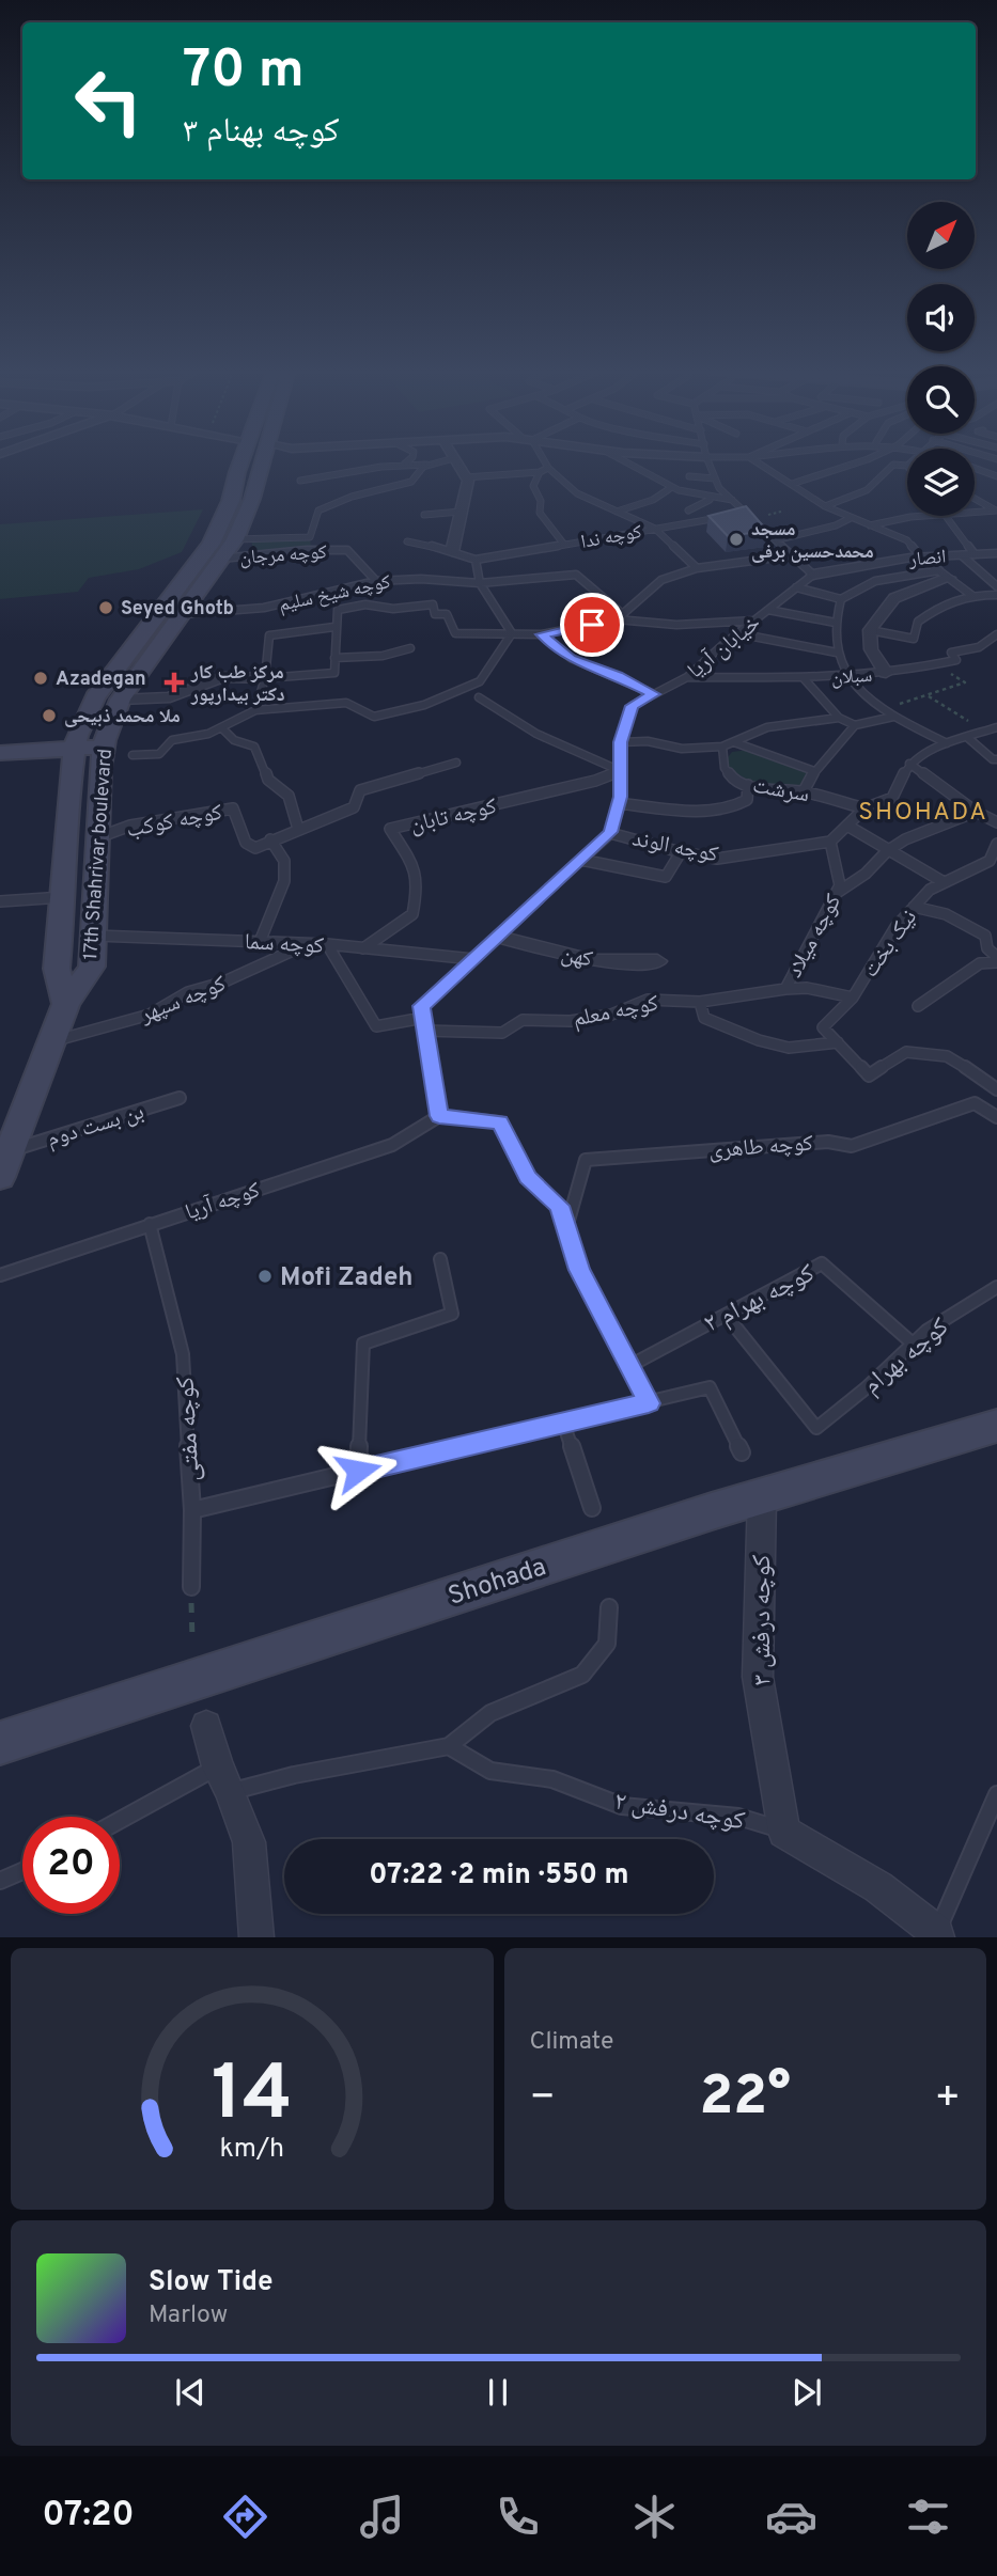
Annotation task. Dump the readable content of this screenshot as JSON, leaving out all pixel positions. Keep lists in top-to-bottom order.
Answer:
{
  "streets": {
    "street": [
      "انصار",
      "17th Shahrivar boulevard",
      "کهن",
      "Shohada",
      "کوچه درفش ۳"
    ],
    "lane": [
      "کوچه ندا",
      "کوچه مرجان",
      "کوچه شیخ سلیم",
      "خیابان آریا",
      "سبلان",
      "سرشت",
      "کوچه تابان",
      "کوچه کوکب",
      "کوچه الوند",
      "کوچه میلاد",
      "کوچه سما",
      "نیک بخت",
      "کوچه سپهر",
      "کوچه معلم",
      "بن بست دوم",
      "کوچه طاهری",
      "کوچه آریا",
      "کوچه بهرام ۲",
      "کوچه بهرام",
      "کوچه مفتی",
      "کوچه درفش ۲"
    ]
  },
  "crossings": [
    ["کوچه مرجان", "کوچه شیخ سلیم"],
    ["کوچه مرجان", "17th Shahrivar boulevard"],
    ["انصار", "خیابان آریا"],
    ["کوچه شیخ سلیم", "17th Shahrivar boulevard"],
    ["خیابان آریا", "سبلان"],
    ["خیابان آریا", "کوچه تابان"],
    ["خیابان آریا", "کوچه الوند"],
    ["کوچه تابان", "کوچه سما"],
    ["کوچه کوکب", "17th Shahrivar boulevard"],
    ["کوچه الوند", "کوچه میلاد"],
    ["17th Shahrivar boulevard", "کوچه سما"],
    ["کوچه میلاد", "کوچه معلم"],
    ["کوچه سما", "کوچه سپهر"],
    ["نیک بخت", "کوچه معلم"],
    ["کوچه آریا", "کوچه مفتی"],
    ["کوچه بهرام ۲", "کوچه بهرام"],
    ["Shohada", "کوچه درفش ۳"],
    ["کوچه درفش ۳", "کوچه درفش ۲"]
  ],
  "districts": ["SHOHADA"],
  "places": {
    "other": [
      "مسجد محمدحسین برفی",
      "Seyed Ghotb",
      "Azadegan",
      "ملا محمد ذبیحی",
      "Mofi Zadeh"
    ],
    "health": ["مرکز طب کار دکتر بیدارپور"]
  },
  "north": "top right",
  "page": {
    "turn": ["70 m", "کوچه بهنام ۳"],
    "limit": "20",
    "trip": "07:22 · 2 min · 550 m",
    "tile": "Climate",
    "heat": ["−", "22°", "+"],
    "song": ["Slow Tide", "Marlow"],
    "tabs": "07:20",
    "gauge": ["14", "km/h"]
  }
}
